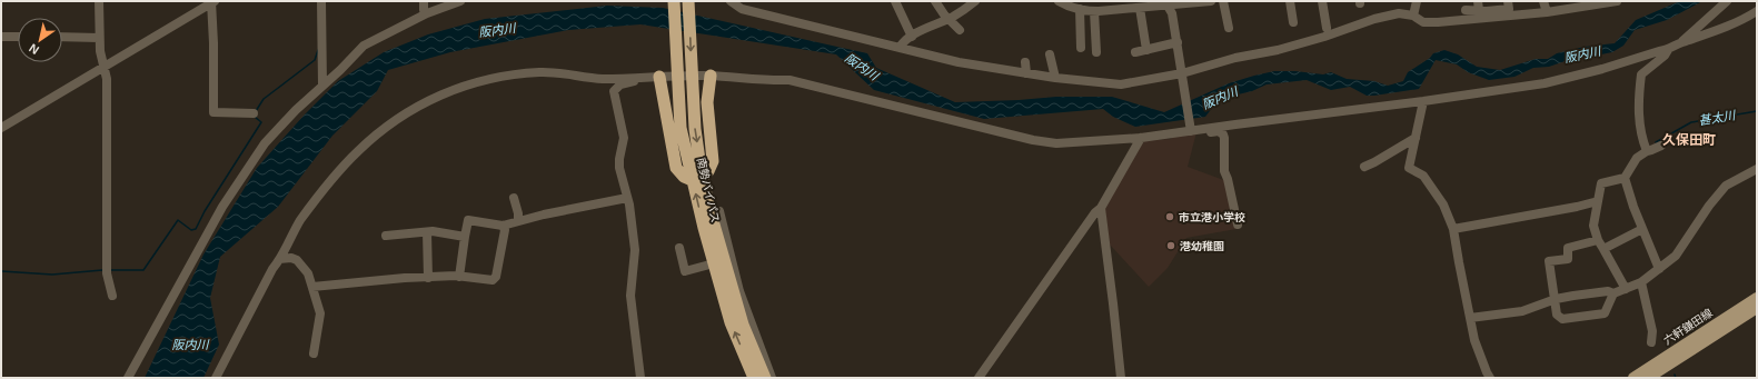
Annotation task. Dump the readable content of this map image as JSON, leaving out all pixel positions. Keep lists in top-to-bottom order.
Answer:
{
  "streets": {
    "highway": ["南勢バイパス"],
    "main road": ["六軒鎌田線"]
  },
  "districts": ["久保田町"],
  "water": ["阪内川", "甚太川"],
  "places": ["市立港小学校", "港幼稚園"],
  "north": "bottom left"
}
